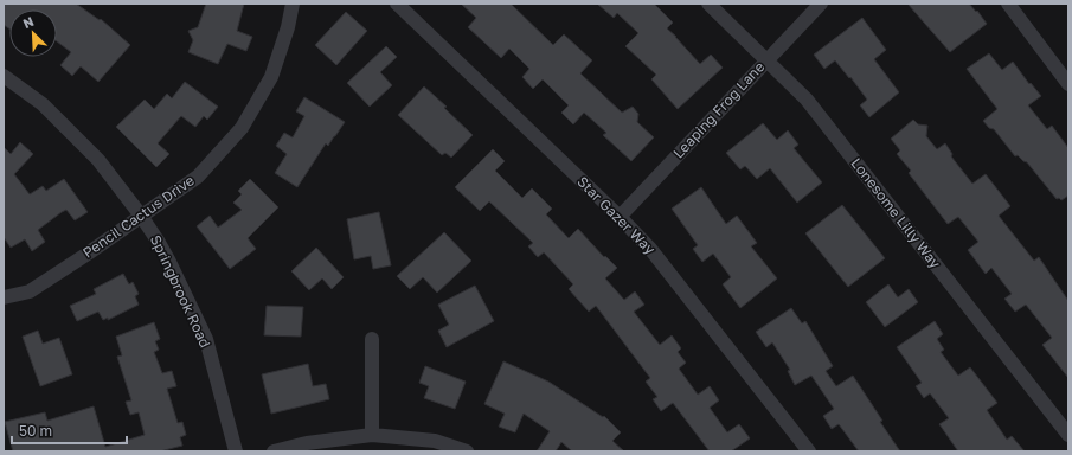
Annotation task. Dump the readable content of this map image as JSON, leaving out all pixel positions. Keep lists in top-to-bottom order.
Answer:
{
  "streets": {
    "street": [
      "Leaping Frog Lane",
      "Lonesome Lilly Way",
      "Star Gazer Way",
      "Pencil Cactus Drive",
      "Springbrook Road"
    ]
  },
  "crossings": [
    ["Leaping Frog Lane", "Lonesome Lilly Way"],
    ["Leaping Frog Lane", "Star Gazer Way"],
    ["Pencil Cactus Drive", "Springbrook Road"]
  ],
  "scale_bar": "50 m",
  "north": "top left"
}
